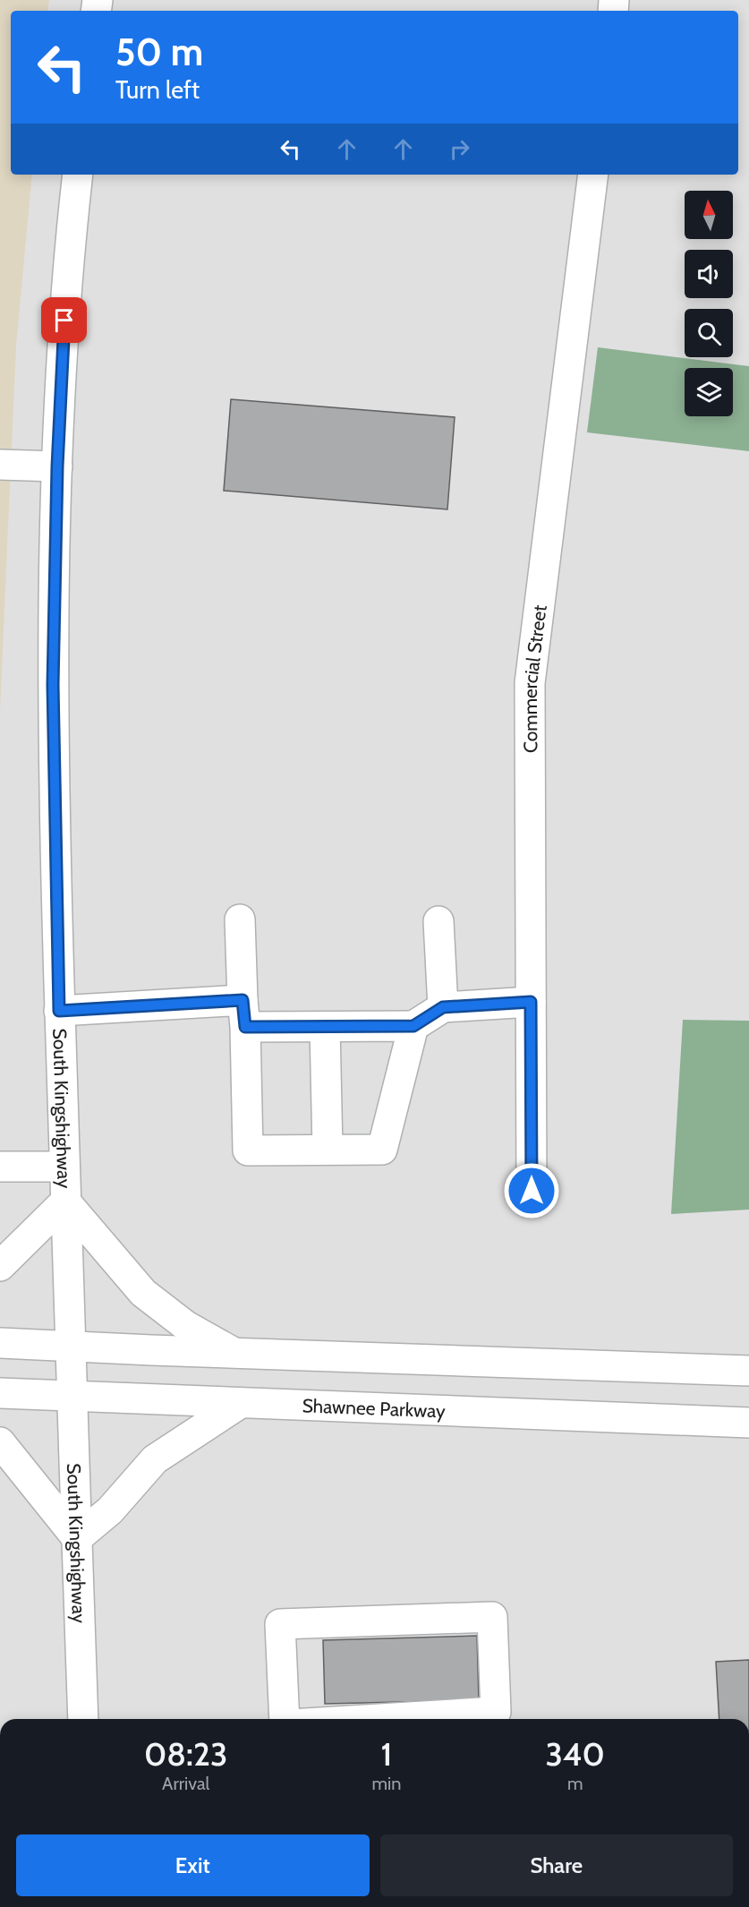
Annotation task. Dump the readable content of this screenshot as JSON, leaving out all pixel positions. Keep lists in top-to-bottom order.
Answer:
{
  "streets": {
    "main road": ["Commercial Street", "South Kingshighway", "Shawnee Parkway"]
  },
  "crossings": [
    ["South Kingshighway", "Shawnee Parkway"]
  ],
  "north": "top",
  "page": {
    "turn": ["50 m", "Turn left"],
    "eta": [
      "08:23",
      "Arrival",
      "1",
      "min",
      "340",
      "m"
    ],
    "buttons": ["Exit", "Share"]
  }
}
